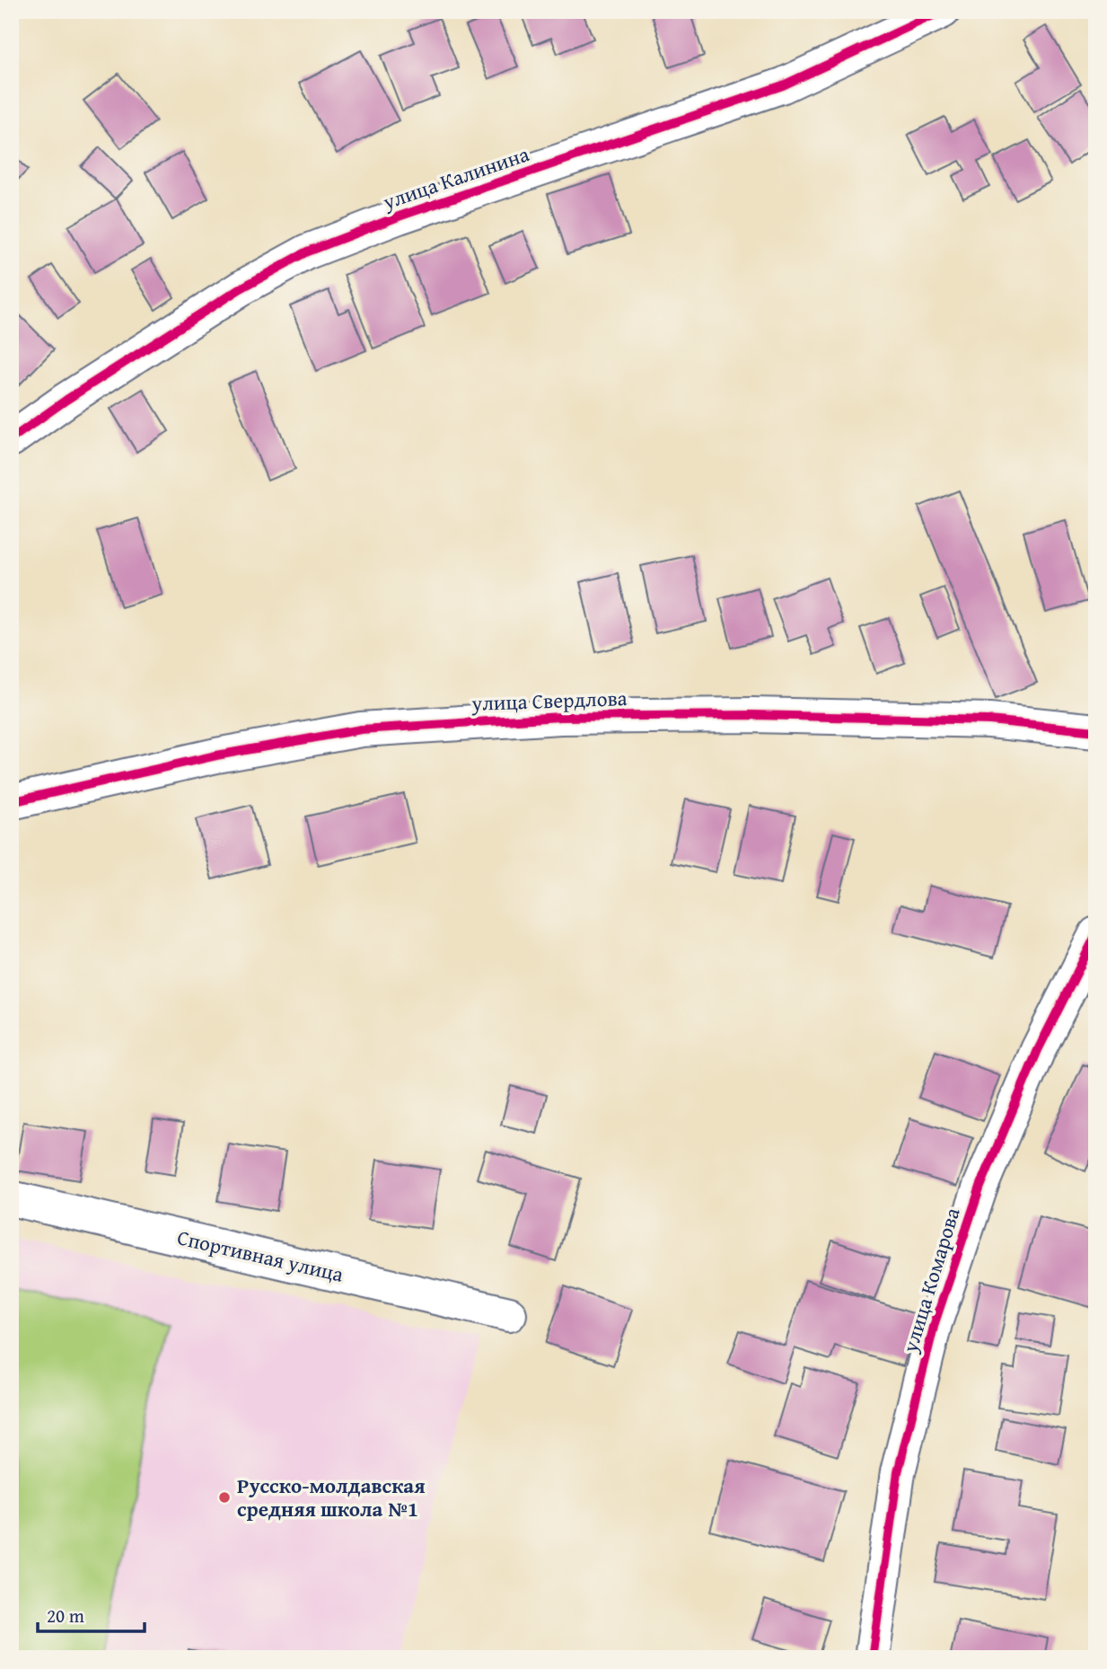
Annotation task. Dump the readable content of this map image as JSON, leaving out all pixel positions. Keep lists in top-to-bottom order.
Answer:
{
  "streets": {
    "street": [
      "улица Калинина",
      "улица Свердлова",
      "Спортивная улица",
      "улица Комарова"
    ]
  },
  "places": ["Русско-молдавская средняя школа №1"],
  "scale_bar": "20 m"
}
